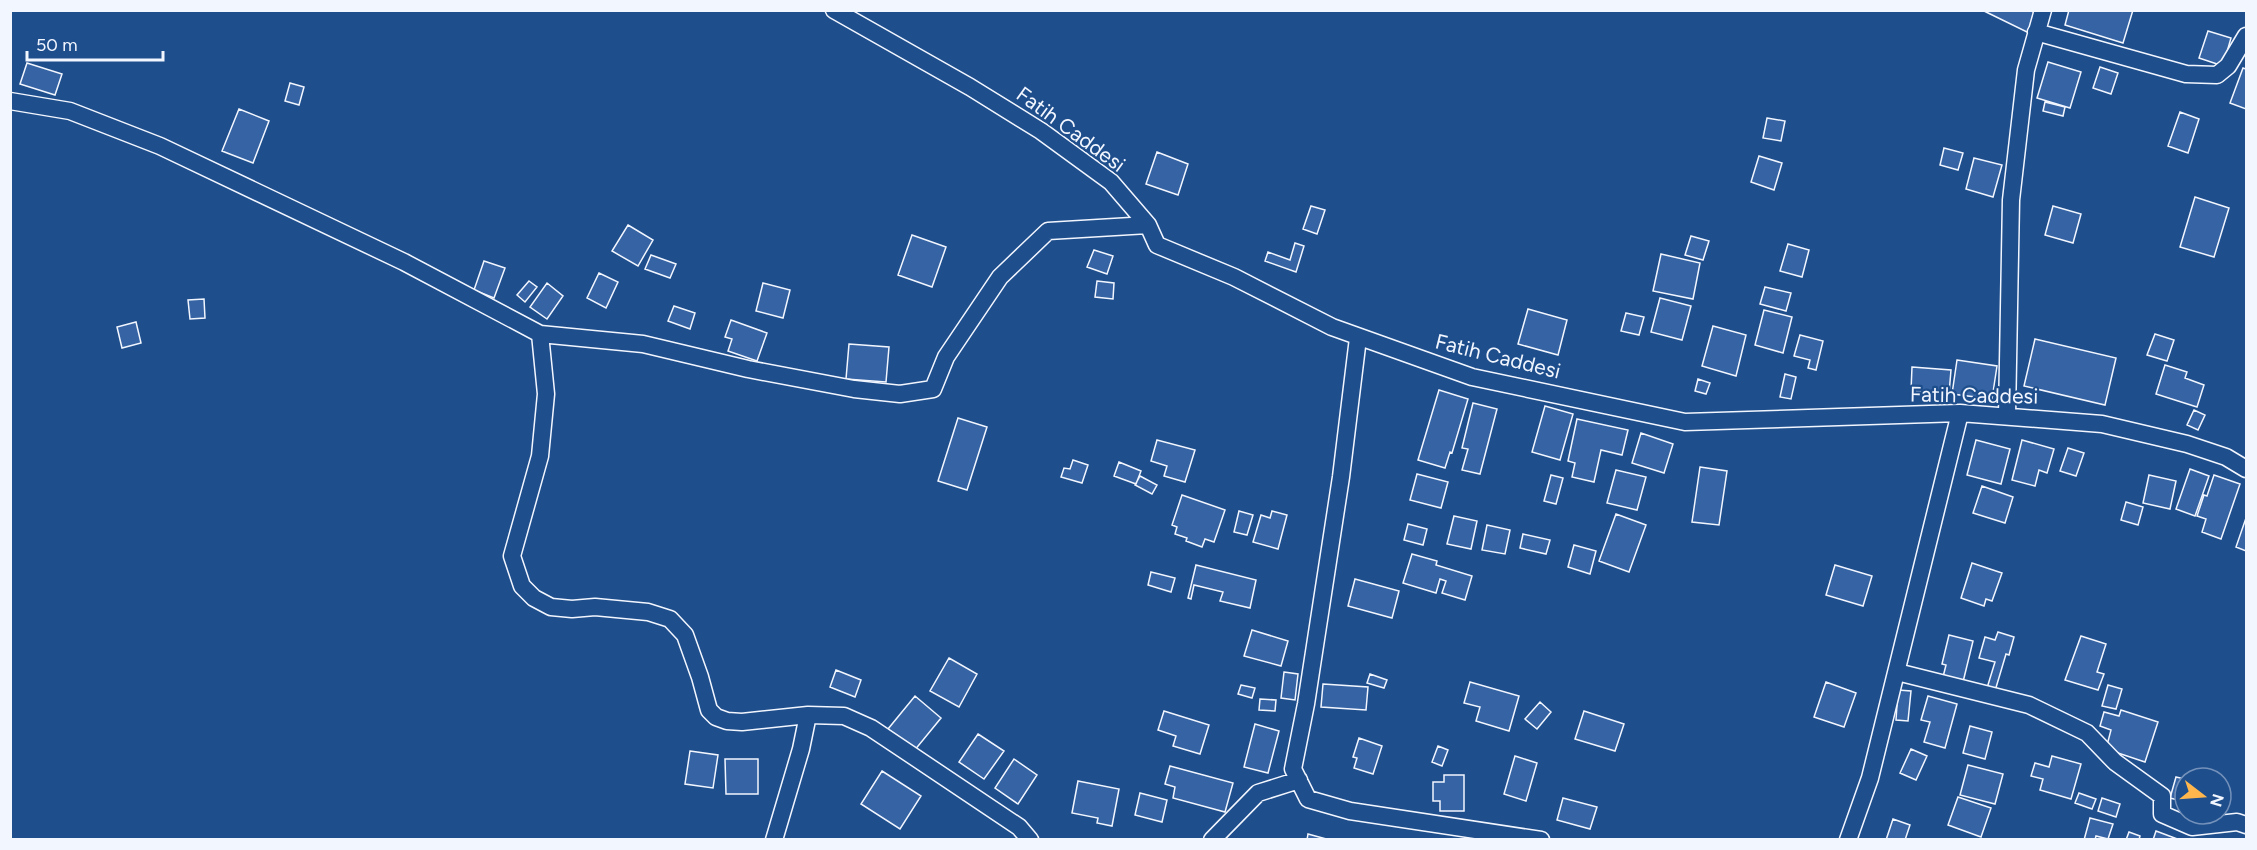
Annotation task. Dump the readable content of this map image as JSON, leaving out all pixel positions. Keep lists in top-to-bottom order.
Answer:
{
  "streets": {
    "street": ["Fatih Caddesi"]
  },
  "scale_bar": "50 m",
  "north": "right"
}
